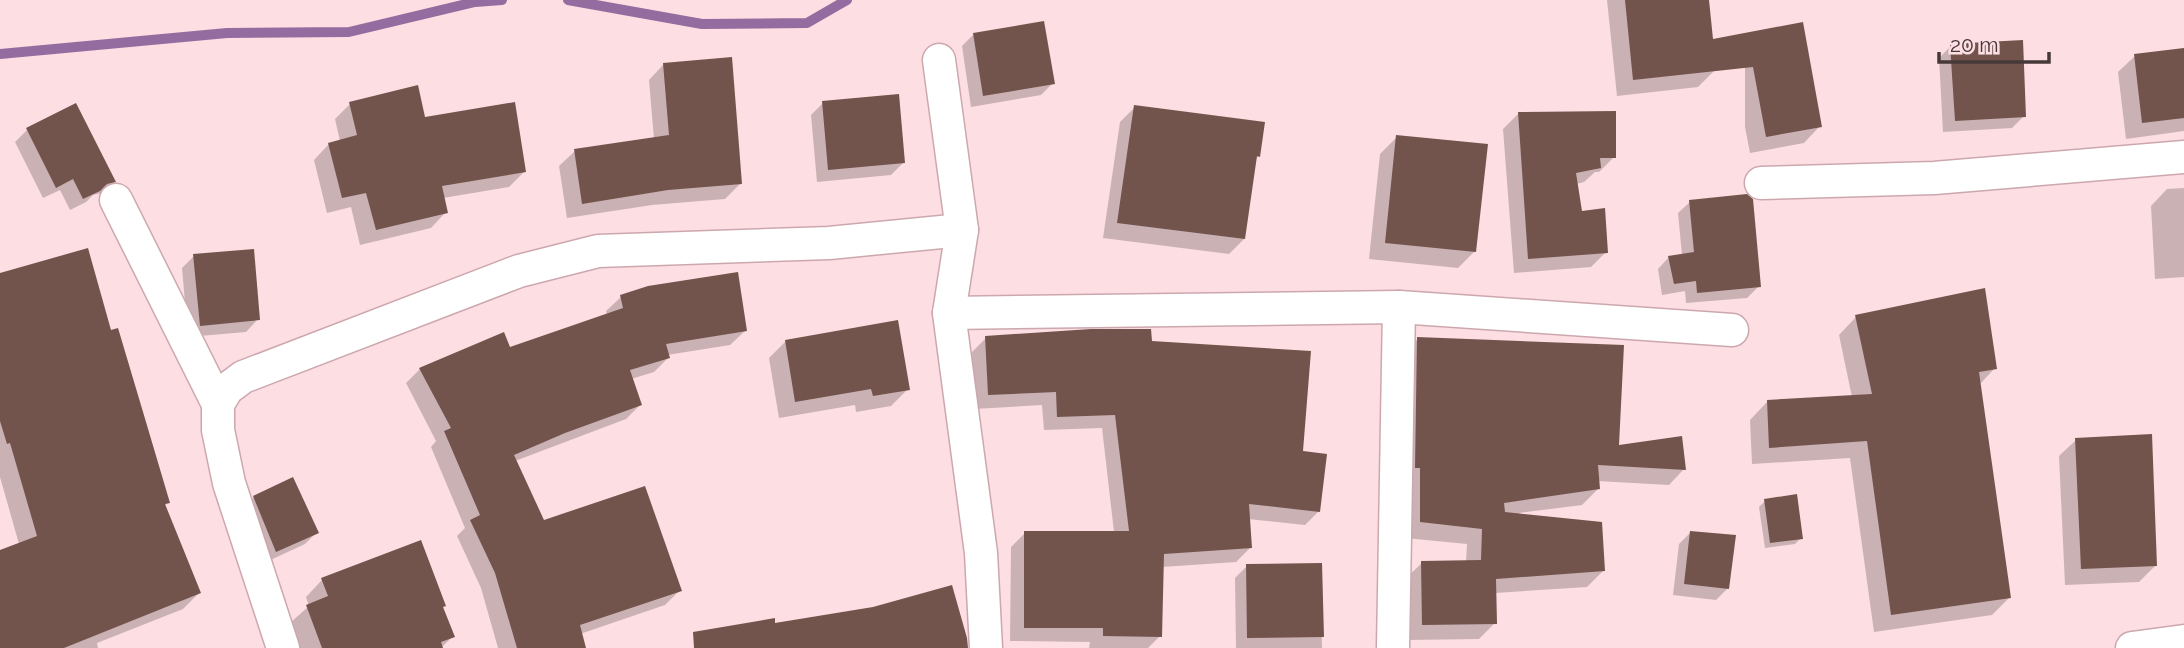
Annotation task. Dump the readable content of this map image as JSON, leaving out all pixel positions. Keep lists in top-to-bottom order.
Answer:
{
  "scale_bar": "20 m"
}
